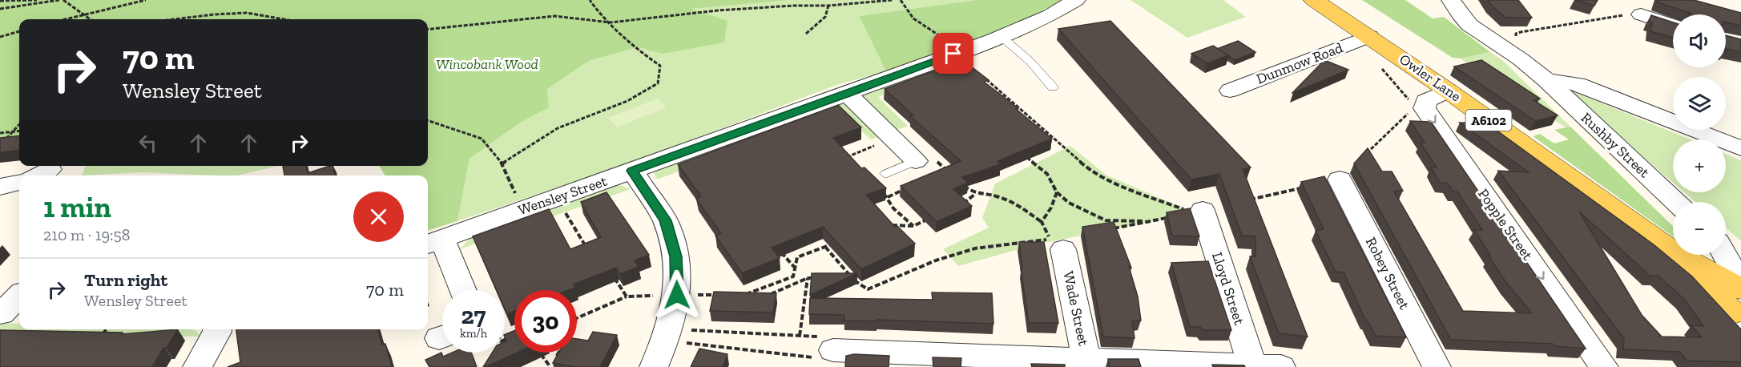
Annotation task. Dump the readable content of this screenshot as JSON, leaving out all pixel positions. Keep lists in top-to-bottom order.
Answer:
{
  "streets": {
    "main road": ["Owler Lane", "A6102"],
    "street": [
      "Dunmow Road",
      "Rushby Street",
      "Wensley Street",
      "Popple Street",
      "Robey Street",
      "Lloyd Street",
      "Wade Street"
    ]
  },
  "crossings": [
    ["Dunmow Road", "Owler Lane"]
  ],
  "one_way": ["Popple Street"],
  "parks": ["Wincobank Wood"],
  "page": {
    "map_buttons": ["+", "−"],
    "turn": ["70 m", "Wensley Street"],
    "heading": ["1 min", "210 m · 19:58"],
    "list": [
      {
        "name": "Turn right",
        "note": "Wensley Street",
        "value": "70 m"
      }
    ],
    "speed": "27 km/h",
    "limit": "30"
  }
}
